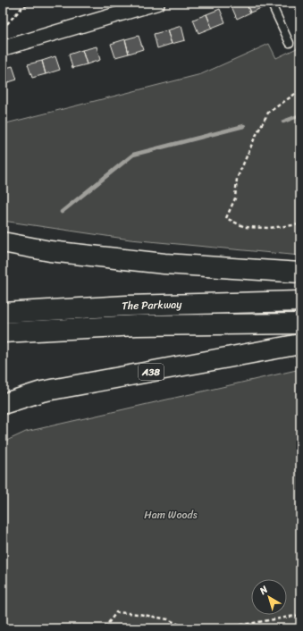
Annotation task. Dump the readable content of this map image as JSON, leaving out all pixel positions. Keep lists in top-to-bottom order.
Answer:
{
  "streets": {
    "highway": ["The Parkway", "A38"]
  },
  "parks": ["Ham Woods"],
  "north": "top left"
}
